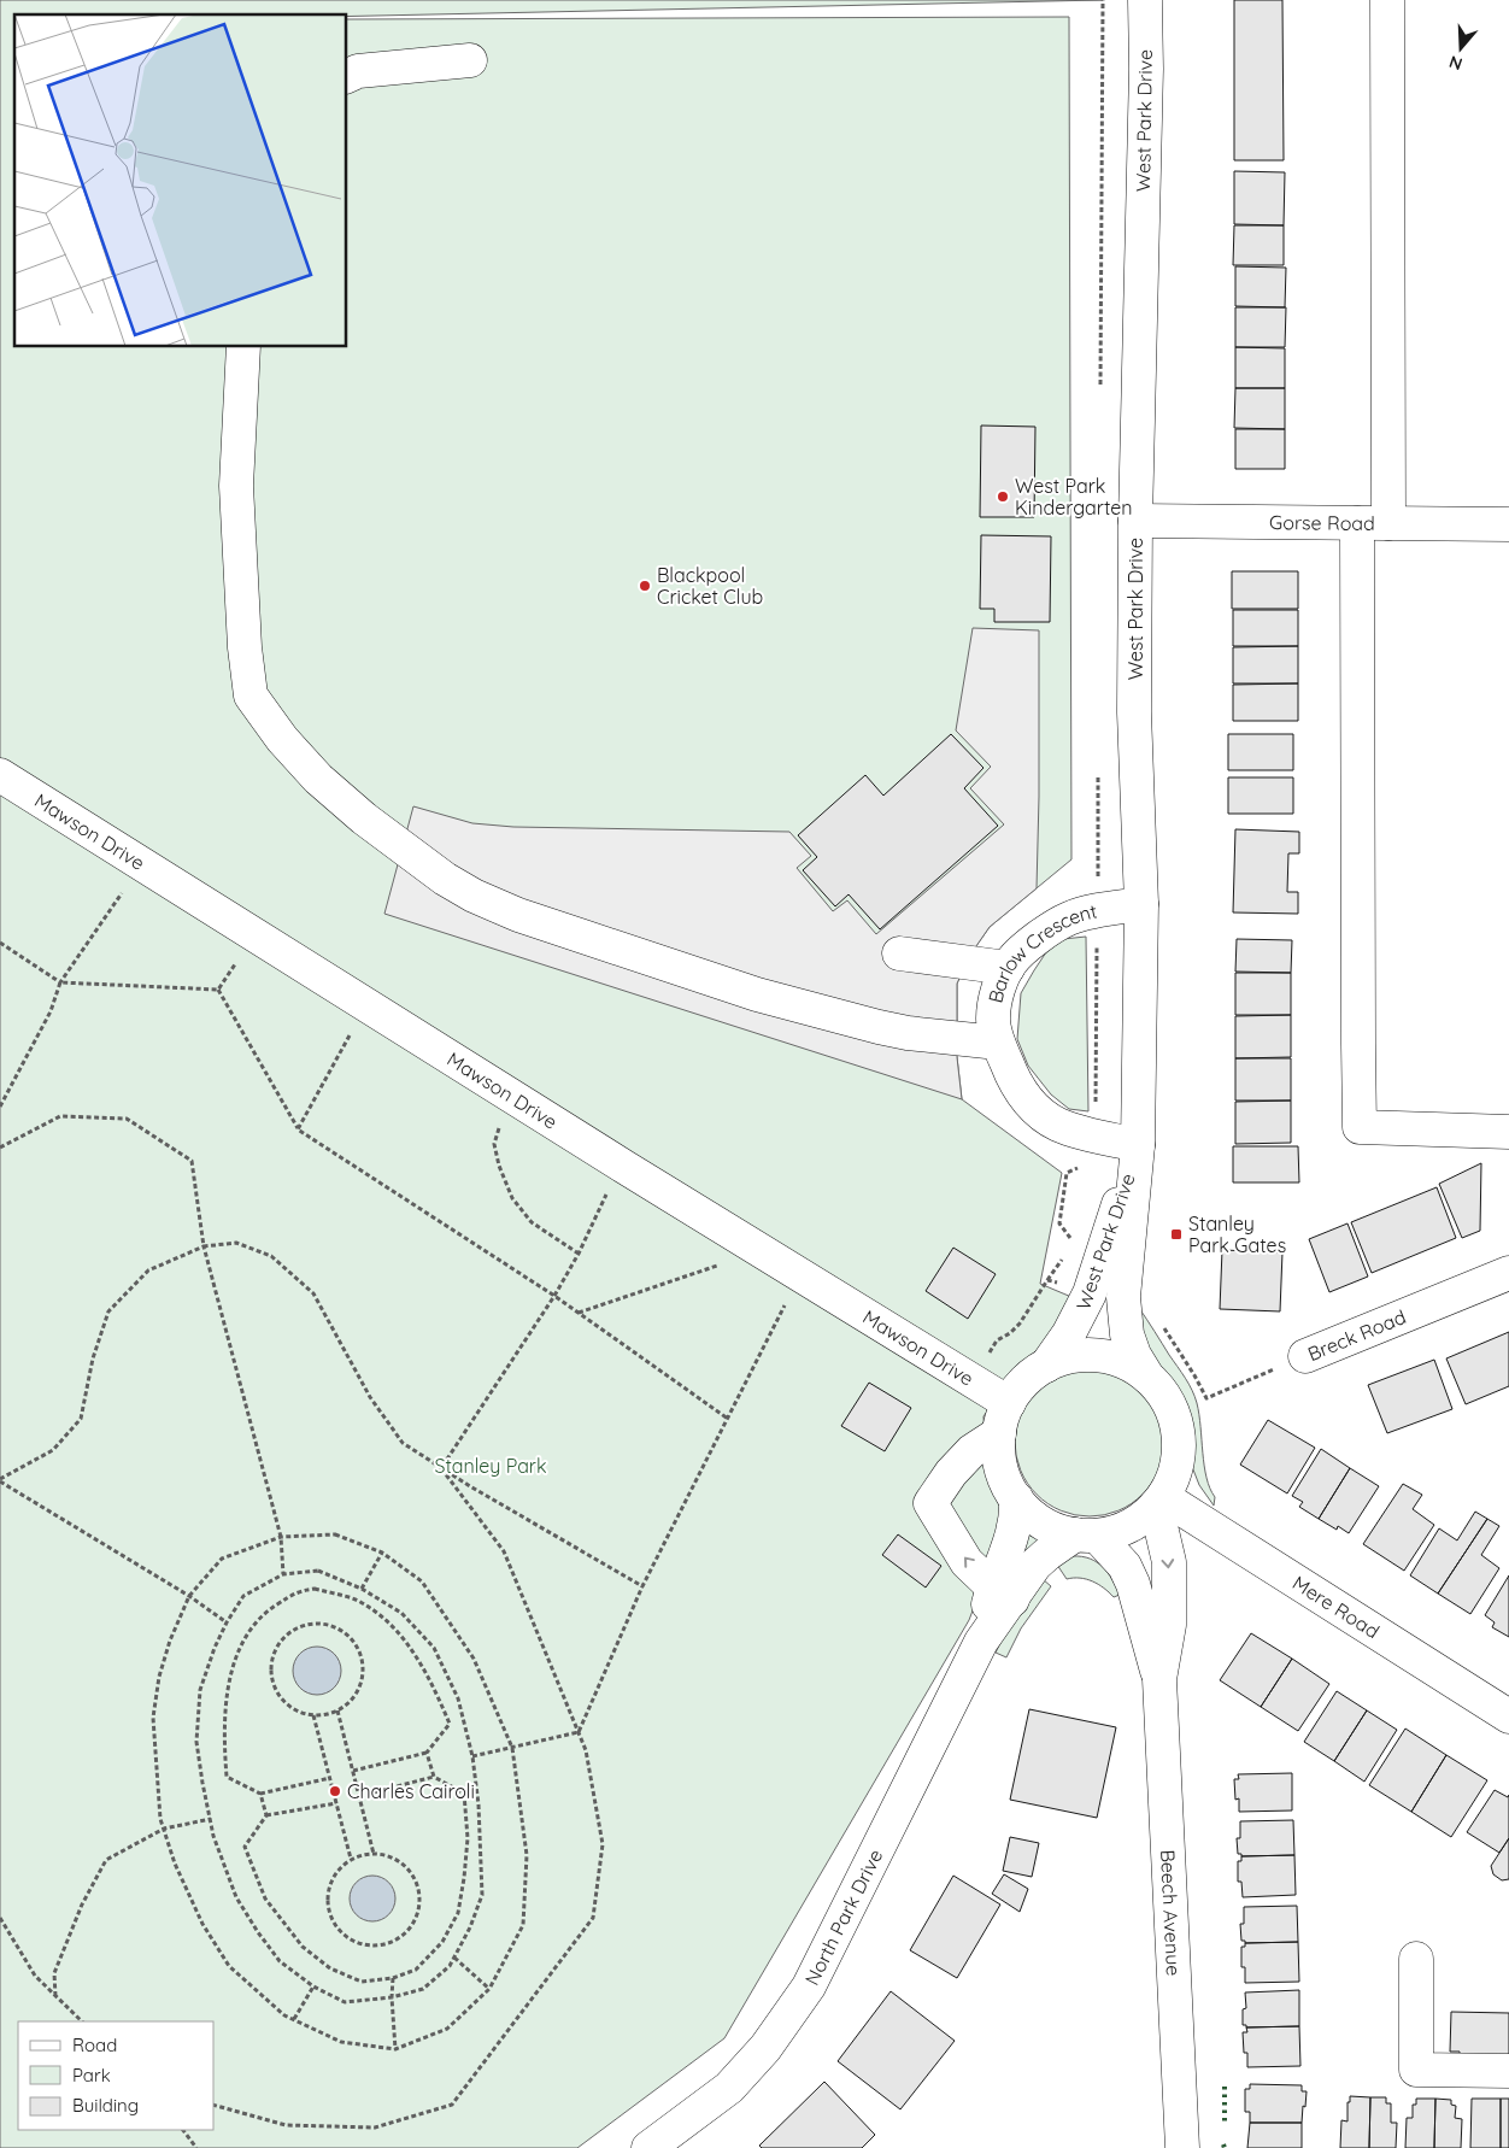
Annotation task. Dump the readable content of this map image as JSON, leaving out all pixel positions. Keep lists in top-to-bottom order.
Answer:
{
  "streets": {
    "street": [
      "West Park Drive",
      "Gorse Road",
      "Mawson Drive",
      "Barlow Crescent",
      "Breck Road",
      "Mere Road",
      "Beech Avenue",
      "North Park Drive"
    ]
  },
  "crossings": [
    ["West Park Drive", "Gorse Road"],
    ["West Park Drive", "Mawson Drive"],
    ["West Park Drive", "Barlow Crescent"],
    ["West Park Drive", "Mere Road"],
    ["West Park Drive", "Beech Avenue"],
    ["West Park Drive", "North Park Drive"],
    ["Mawson Drive", "Mere Road"],
    ["Mawson Drive", "Beech Avenue"],
    ["Mawson Drive", "North Park Drive"],
    ["Mere Road", "Beech Avenue"],
    ["Mere Road", "North Park Drive"],
    ["Beech Avenue", "North Park Drive"]
  ],
  "parks": ["Stanley Park"],
  "places": {
    "other": ["West Park Kindergarten", "Blackpool Cricket Club", "Charles Cairoli"],
    "transit": ["Stanley Park Gates"]
  },
  "legend": ["Road", "Park", "Building"],
  "north": "bottom"
}
